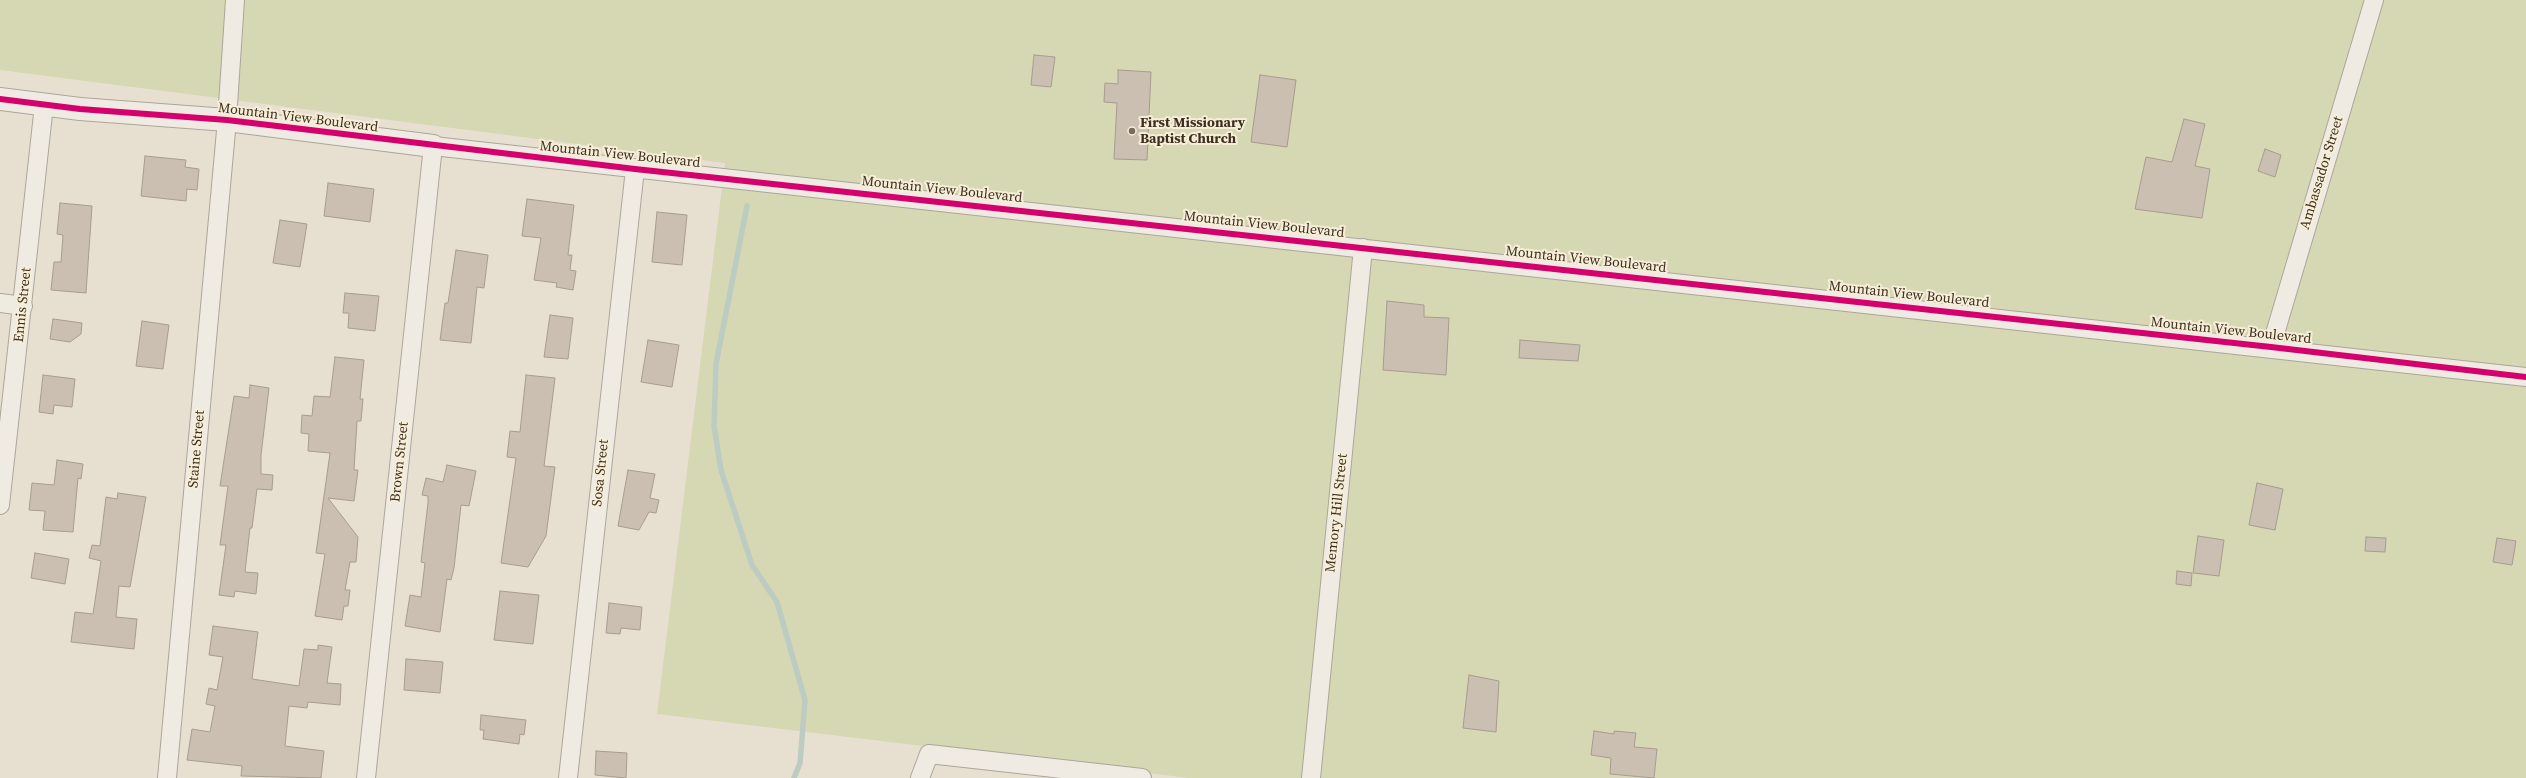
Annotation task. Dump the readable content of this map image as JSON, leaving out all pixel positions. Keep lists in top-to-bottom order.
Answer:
{
  "streets": {
    "street": [
      "Mountain View Boulevard",
      "Ambassador Street",
      "Ennis Street",
      "Staine Street",
      "Brown Street",
      "Sosa Street",
      "Memory Hill Street"
    ]
  },
  "crossings": [
    ["Mountain View Boulevard", "Ambassador Street"],
    ["Mountain View Boulevard", "Ennis Street"],
    ["Mountain View Boulevard", "Staine Street"],
    ["Mountain View Boulevard", "Brown Street"],
    ["Mountain View Boulevard", "Sosa Street"],
    ["Mountain View Boulevard", "Memory Hill Street"]
  ],
  "places": ["First Missionary Baptist Church"]
}
